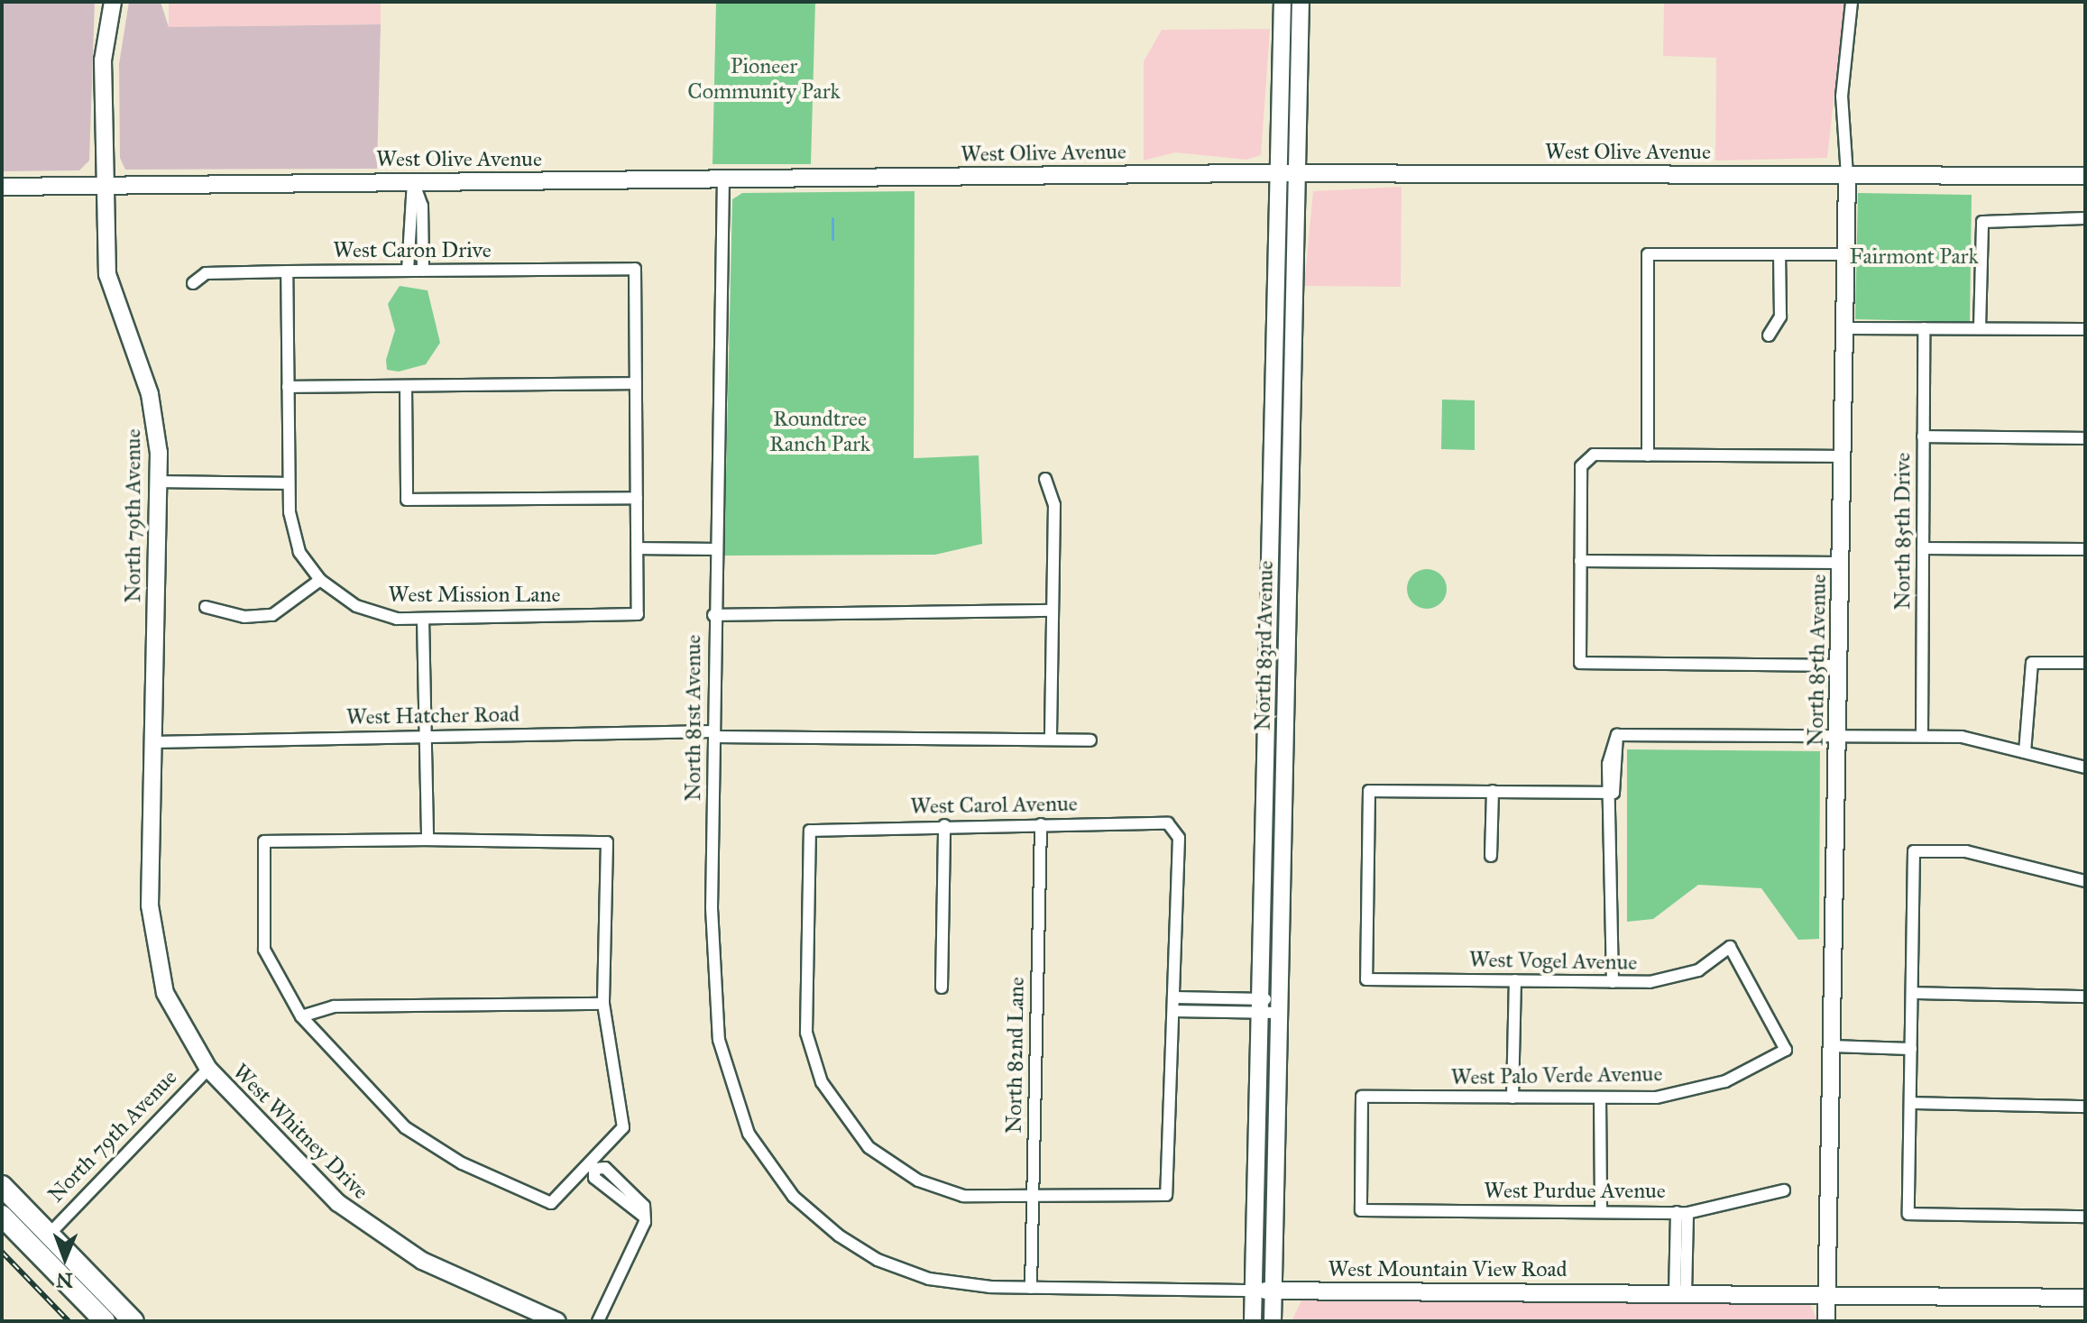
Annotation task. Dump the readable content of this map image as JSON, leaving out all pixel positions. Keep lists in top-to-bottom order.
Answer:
{
  "streets": {
    "main road": [
      "West Olive Avenue",
      "North 79th Avenue",
      "North 83rd Avenue",
      "North 85th Avenue",
      "West Whitney Drive",
      "West Mountain View Road"
    ],
    "street": [
      "West Caron Drive",
      "North 85th Drive",
      "West Mission Lane",
      "West Hatcher Road",
      "North 81st Avenue",
      "West Carol Avenue",
      "West Vogel Avenue",
      "North 82nd Lane",
      "West Palo Verde Avenue",
      "West Purdue Avenue"
    ]
  },
  "crossings": [
    ["West Olive Avenue", "North 79th Avenue"],
    ["West Olive Avenue", "North 83rd Avenue"],
    ["West Olive Avenue", "North 85th Avenue"],
    ["West Olive Avenue", "North 81st Avenue"],
    ["North 79th Avenue", "West Hatcher Road"],
    ["North 79th Avenue", "West Whitney Drive"],
    ["North 83rd Avenue", "West Mountain View Road"],
    ["North 85th Avenue", "West Mountain View Road"],
    ["West Hatcher Road", "North 81st Avenue"],
    ["North 81st Avenue", "West Mountain View Road"],
    ["West Carol Avenue", "North 82nd Lane"],
    ["West Vogel Avenue", "West Palo Verde Avenue"],
    ["North 82nd Lane", "West Mountain View Road"],
    ["West Palo Verde Avenue", "West Purdue Avenue"]
  ],
  "parks": ["Pioneer Community Park", "Fairmont Park", "Roundtree Ranch Park"],
  "north": "bottom"
}
